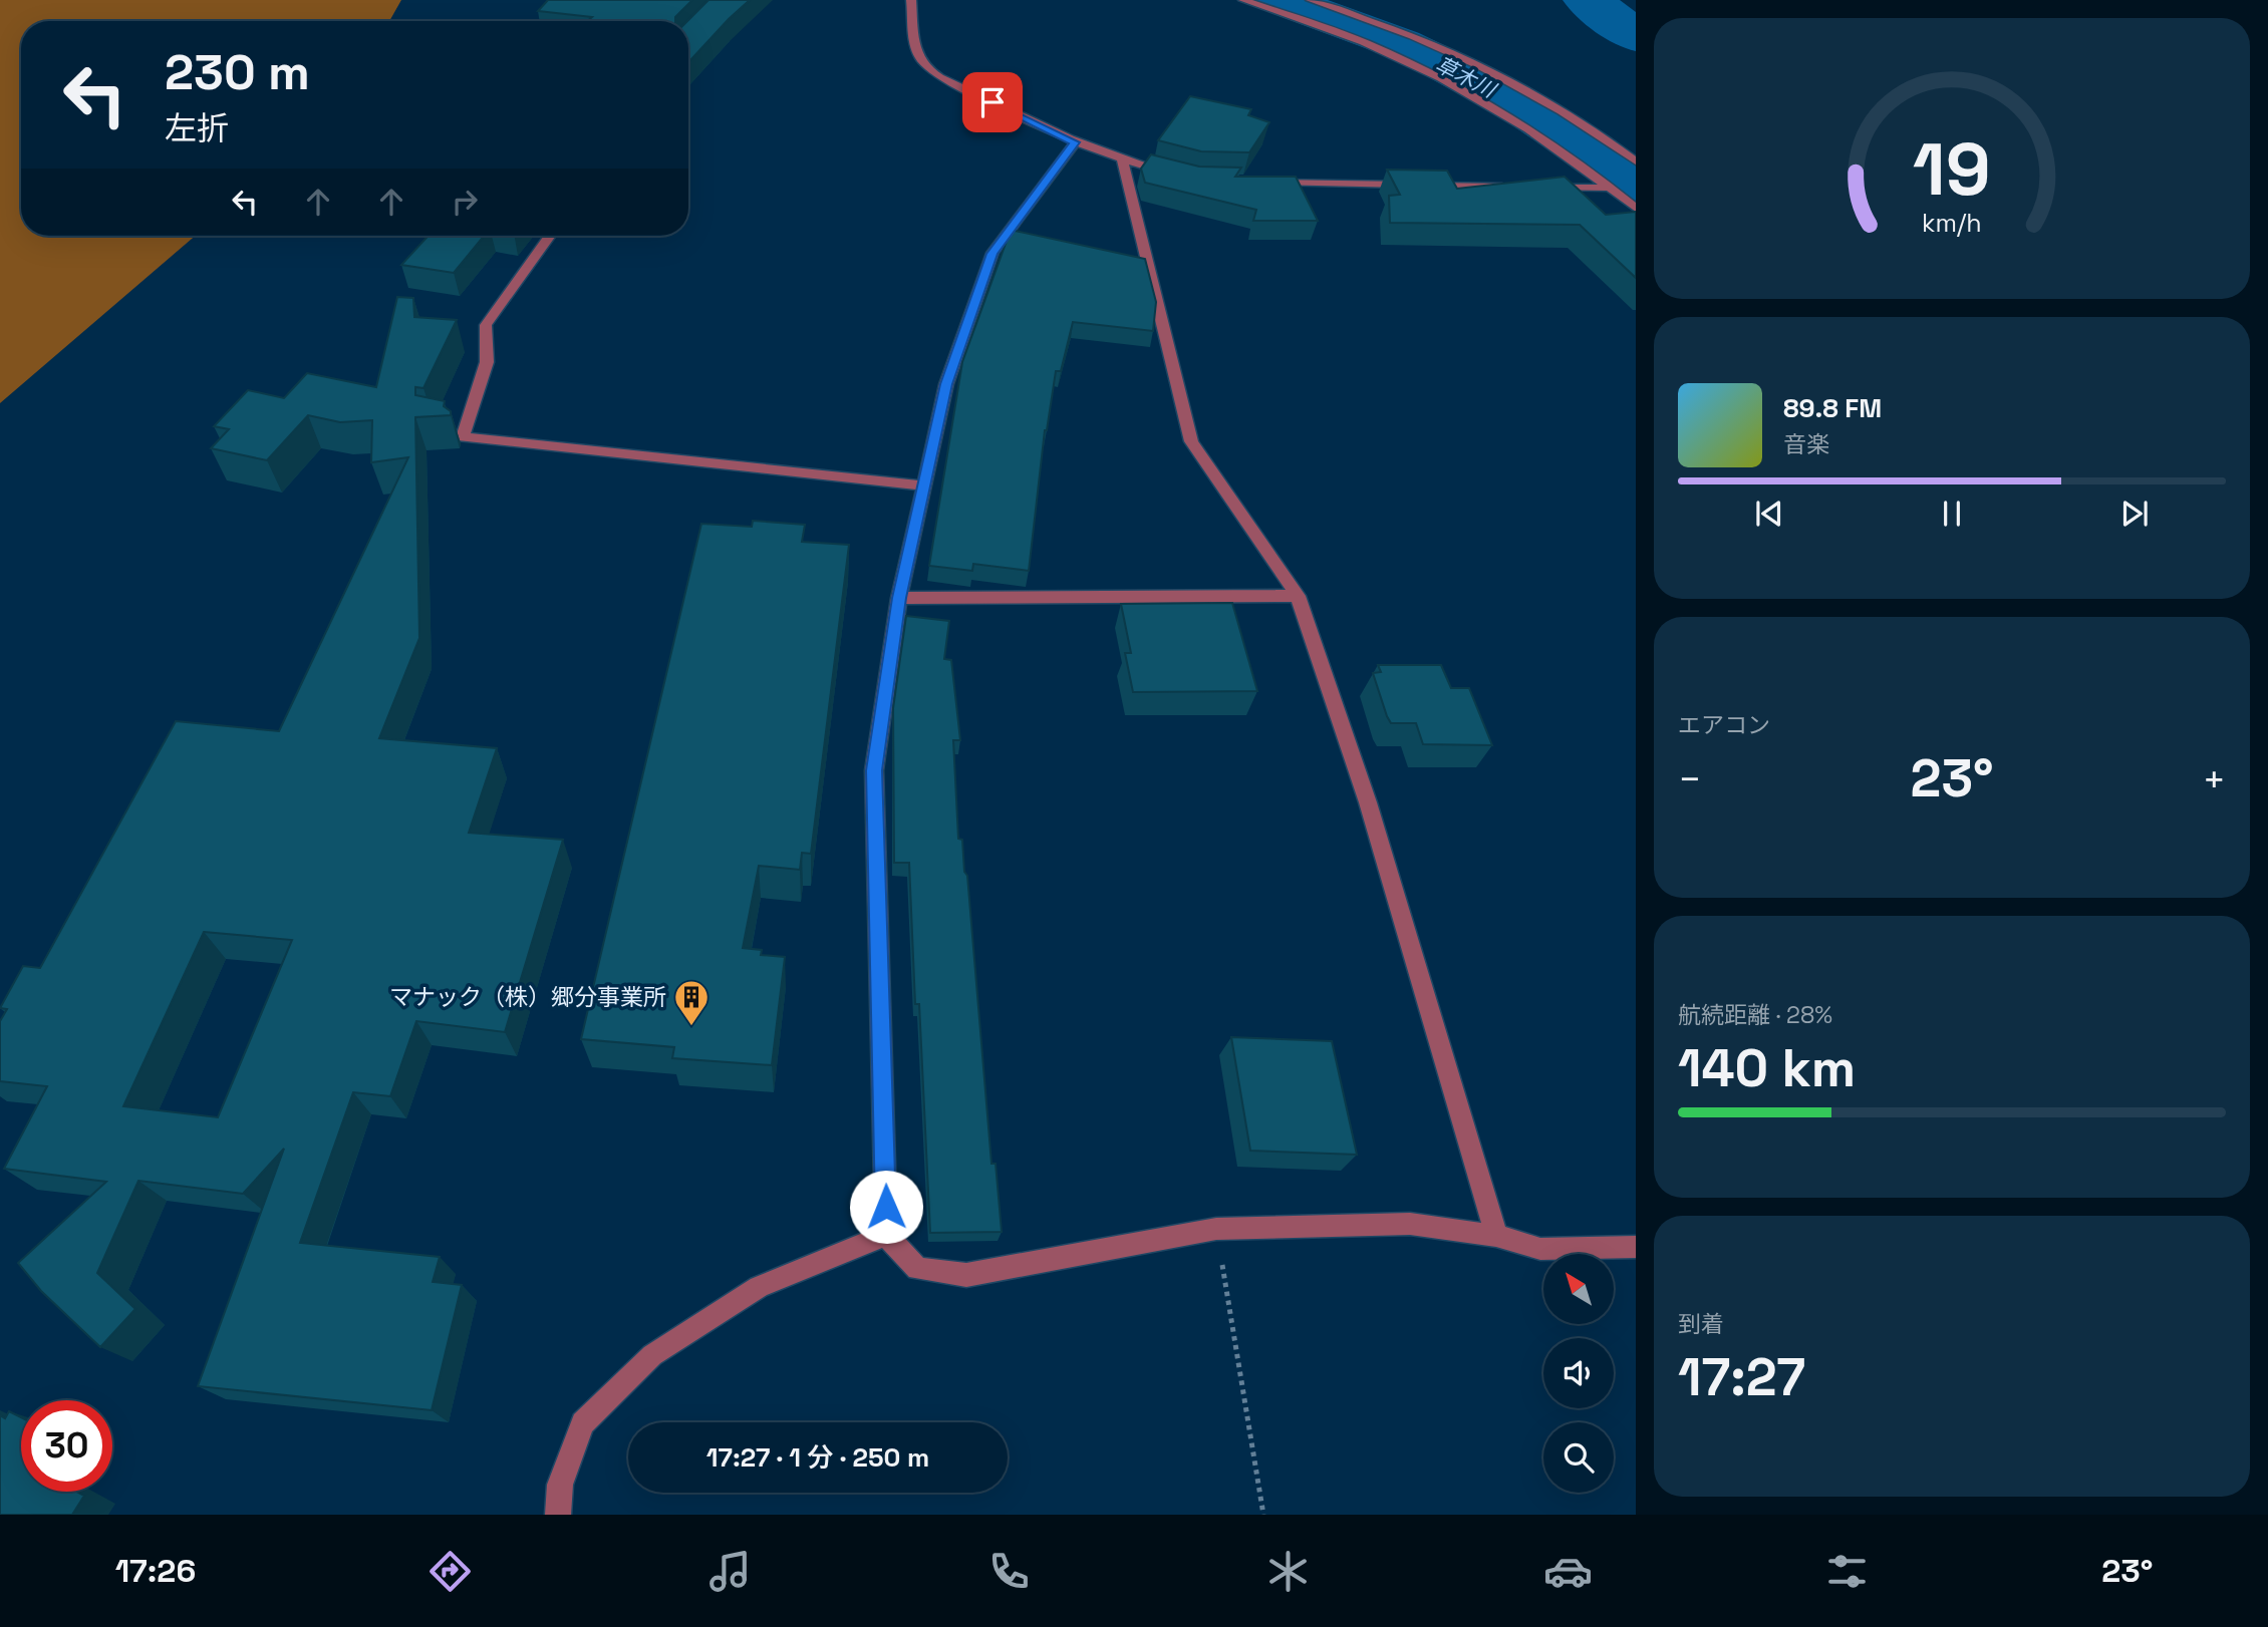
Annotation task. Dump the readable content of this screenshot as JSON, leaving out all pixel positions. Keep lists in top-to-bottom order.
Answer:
{
  "water": ["草木川"],
  "places": {
    "building": ["マナック（株）郷分事業所"]
  },
  "north": "top left",
  "page": {
    "turn": ["230 m", "左折"],
    "song": ["89.8 FM", "音楽"],
    "tile": [
      "エアコン",
      ["航続距離 · 28%", "140 km"],
      ["到着", "17:27"]
    ],
    "heat": ["−", "23°", "+"],
    "limit": "30",
    "trip": "17:27 · 1 分 · 250 m",
    "tabs": ["17:26", "23°"],
    "gauge": ["19", "km/h"]
  }
}
